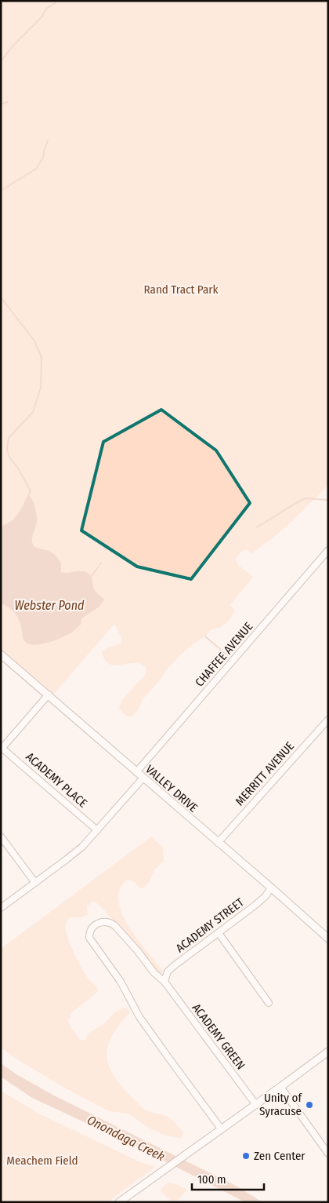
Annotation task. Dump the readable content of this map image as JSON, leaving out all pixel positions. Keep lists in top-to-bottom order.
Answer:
{
  "streets": {
    "main road": ["VALLEY DRIVE"],
    "street": [
      "CHAFFEE AVENUE",
      "MERRITT AVENUE",
      "ACADEMY PLACE",
      "ACADEMY STREET",
      "ACADEMY GREEN"
    ]
  },
  "crossings": [
    ["CHAFFEE AVENUE", "VALLEY DRIVE"],
    ["MERRITT AVENUE", "VALLEY DRIVE"],
    ["VALLEY DRIVE", "ACADEMY STREET"],
    ["ACADEMY STREET", "ACADEMY GREEN"]
  ],
  "water": ["Webster Pond", "Onondaga Creek"],
  "parks": ["Rand Tract Park", "Meachem Field"],
  "places": ["Unity of Syracuse", "Zen Center"],
  "scale_bar": "100 m"
}
